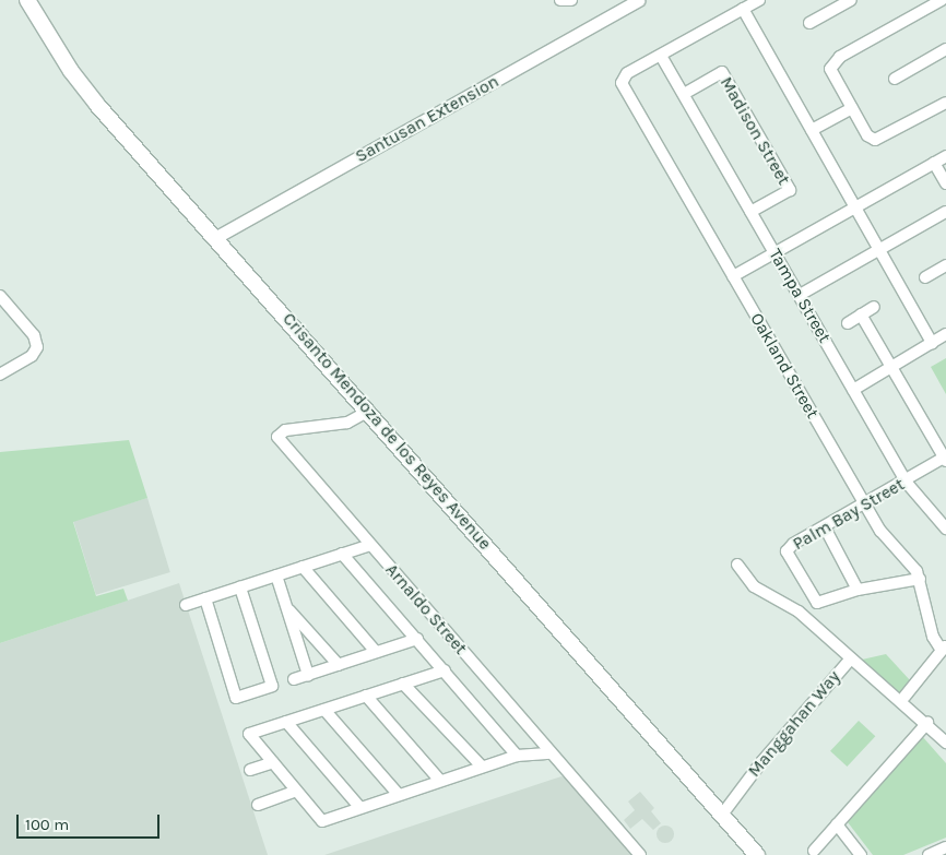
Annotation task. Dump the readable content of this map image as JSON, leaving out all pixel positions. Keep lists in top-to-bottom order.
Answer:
{
  "streets": {
    "main road": ["Crisanto Mendoza de los Reyes Avenue"],
    "street": [
      "Santusan Extension",
      "Madison Street",
      "Tampa Street",
      "Oakland Street",
      "Palm Bay Street",
      "Arnaldo Street",
      "Manggahan Way"
    ]
  },
  "crossings": [
    ["Santusan Extension", "Crisanto Mendoza de los Reyes Avenue"],
    ["Madison Street", "Tampa Street"],
    ["Tampa Street", "Oakland Street"],
    ["Tampa Street", "Palm Bay Street"],
    ["Oakland Street", "Palm Bay Street"],
    ["Crisanto Mendoza de los Reyes Avenue", "Arnaldo Street"],
    ["Crisanto Mendoza de los Reyes Avenue", "Manggahan Way"]
  ],
  "scale_bar": "100 m"
}
